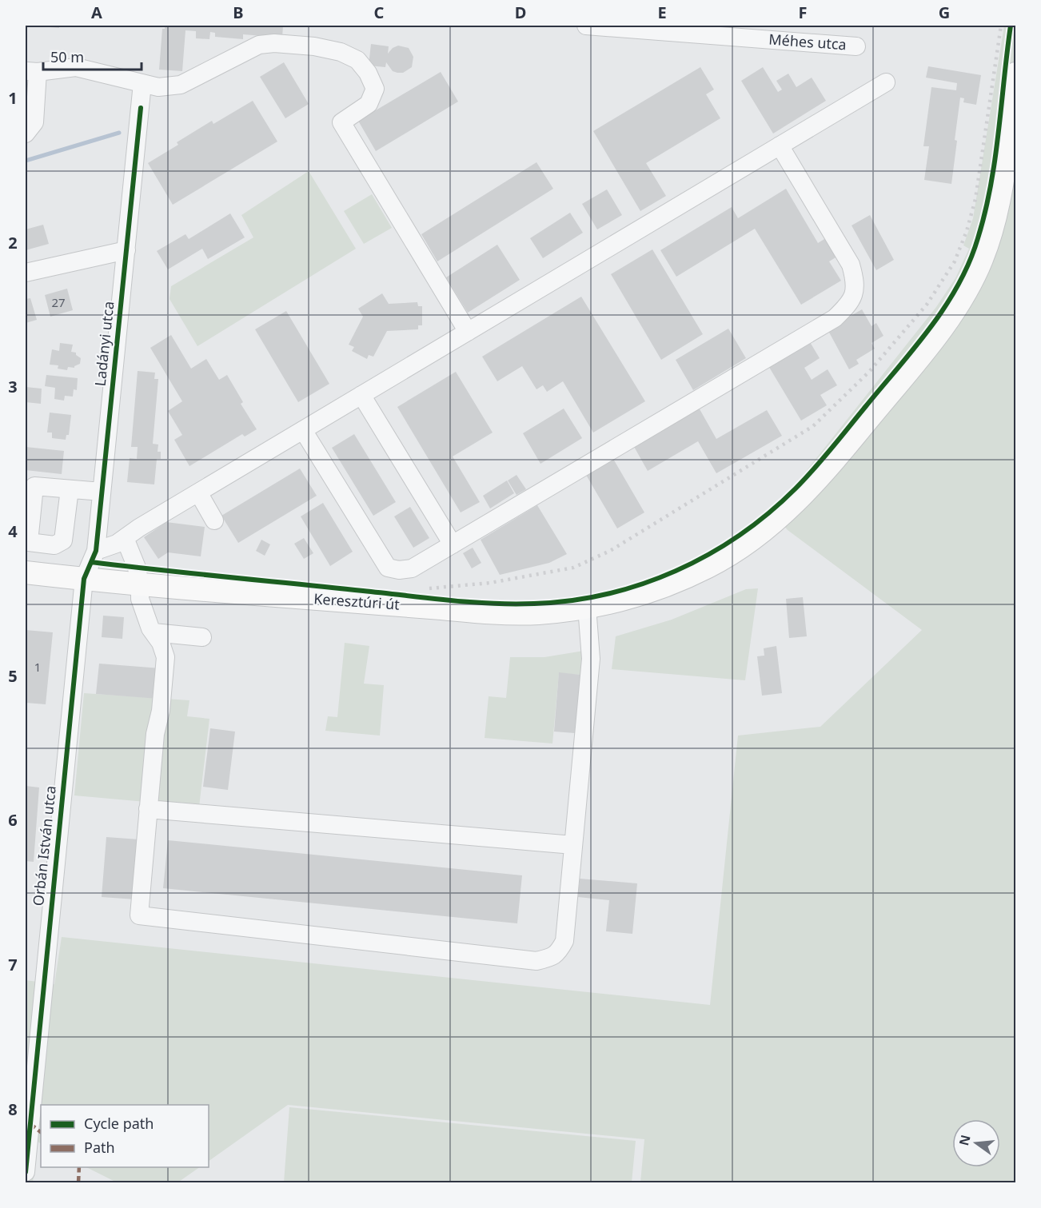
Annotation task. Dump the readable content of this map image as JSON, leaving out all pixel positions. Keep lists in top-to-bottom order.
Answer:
{
  "streets": {
    "main road": ["Keresztúri út"],
    "street": ["Méhes utca", "Ladányi utca", "Orbán István utca"]
  },
  "crossings": [
    ["Ladányi utca", "Keresztúri út"],
    ["Ladányi utca", "Orbán István utca"],
    ["Keresztúri út", "Orbán István utca"]
  ],
  "house_numbers": ["27", "1"],
  "legend": ["Cycle path", "Path"],
  "scale_bar": "50 m",
  "north": "left",
  "grid": {
    "columns": [
      "A",
      "B",
      "C",
      "D",
      "E",
      "F",
      "G"
    ],
    "rows": [
      "1",
      "2",
      "3",
      "4",
      "5",
      "6",
      "7",
      "8"
    ]
  }
}
